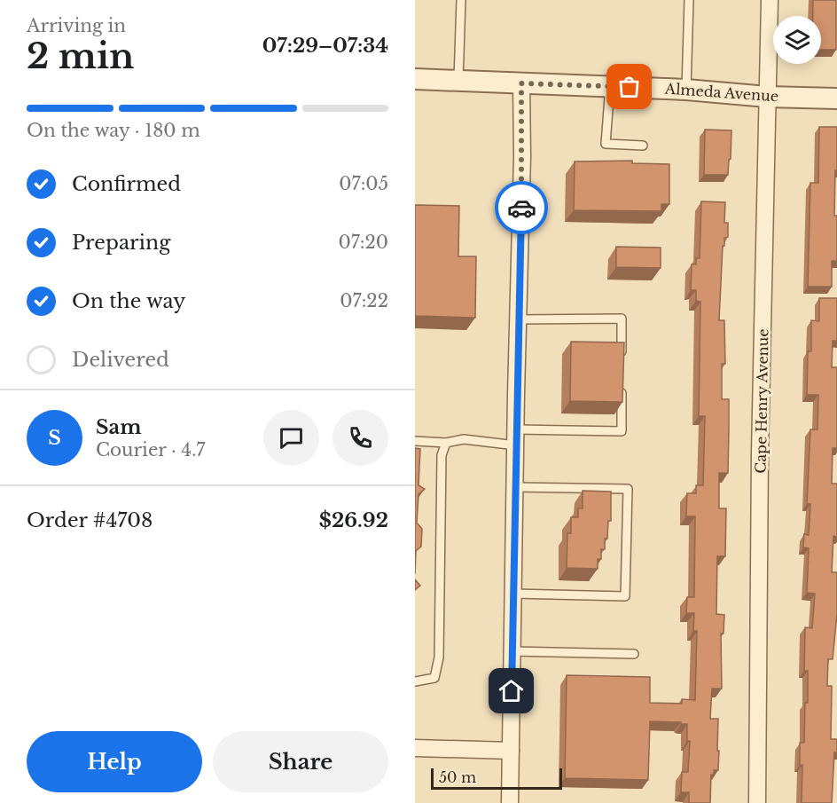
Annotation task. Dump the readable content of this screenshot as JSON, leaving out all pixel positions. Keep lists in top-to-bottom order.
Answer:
{
  "streets": {
    "street": ["Almeda Avenue", "Cape Henry Avenue"]
  },
  "crossings": [
    ["Almeda Avenue", "Cape Henry Avenue"]
  ],
  "scale_bar": "50 m",
  "page": {
    "heading": ["2 min", "Arriving in", "07:29–07:34"],
    "panel": [
      "Sam",
      "Courier · 4.7",
      "Order #4708",
      "$26.92"
    ],
    "bar": "On the way · 180 m",
    "list": [
      ["Confirmed", "07:05"],
      ["Preparing", "07:20"],
      ["On the way", "07:22"],
      "Delivered"
    ],
    "round": "S",
    "buttons": ["Help", "Share"],
    "scale": "50 m"
  }
}
